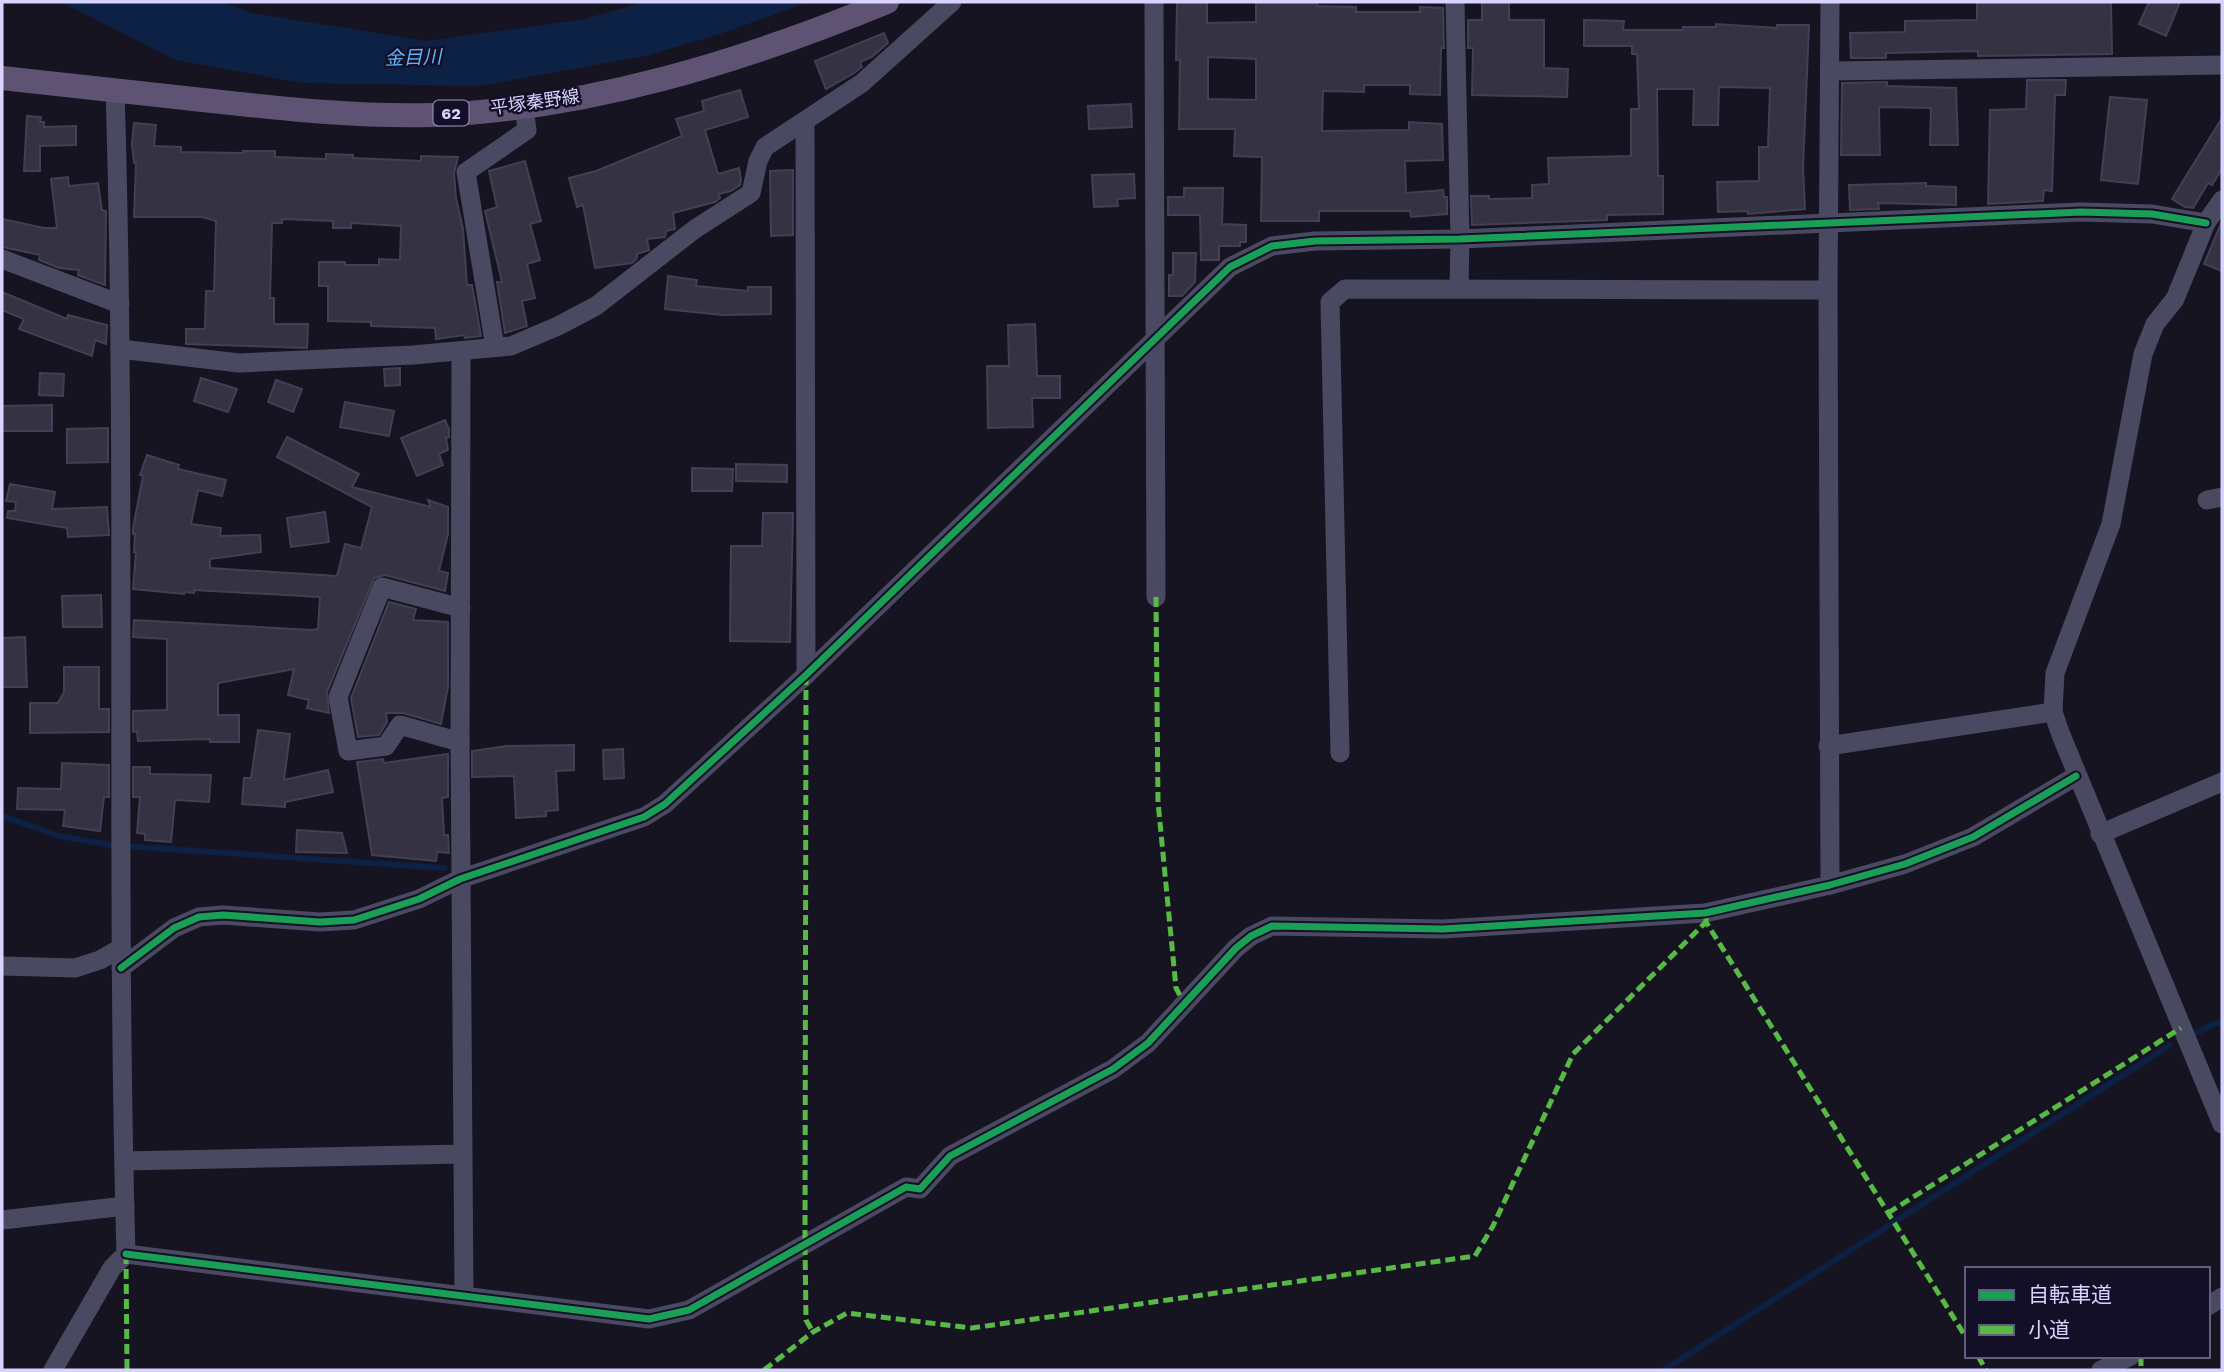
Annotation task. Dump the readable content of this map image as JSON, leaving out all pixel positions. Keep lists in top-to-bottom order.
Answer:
{
  "streets": {
    "main road": ["平塚秦野線", "62"]
  },
  "water": ["金目川"],
  "legend": ["自転車道", "小道"]
}
